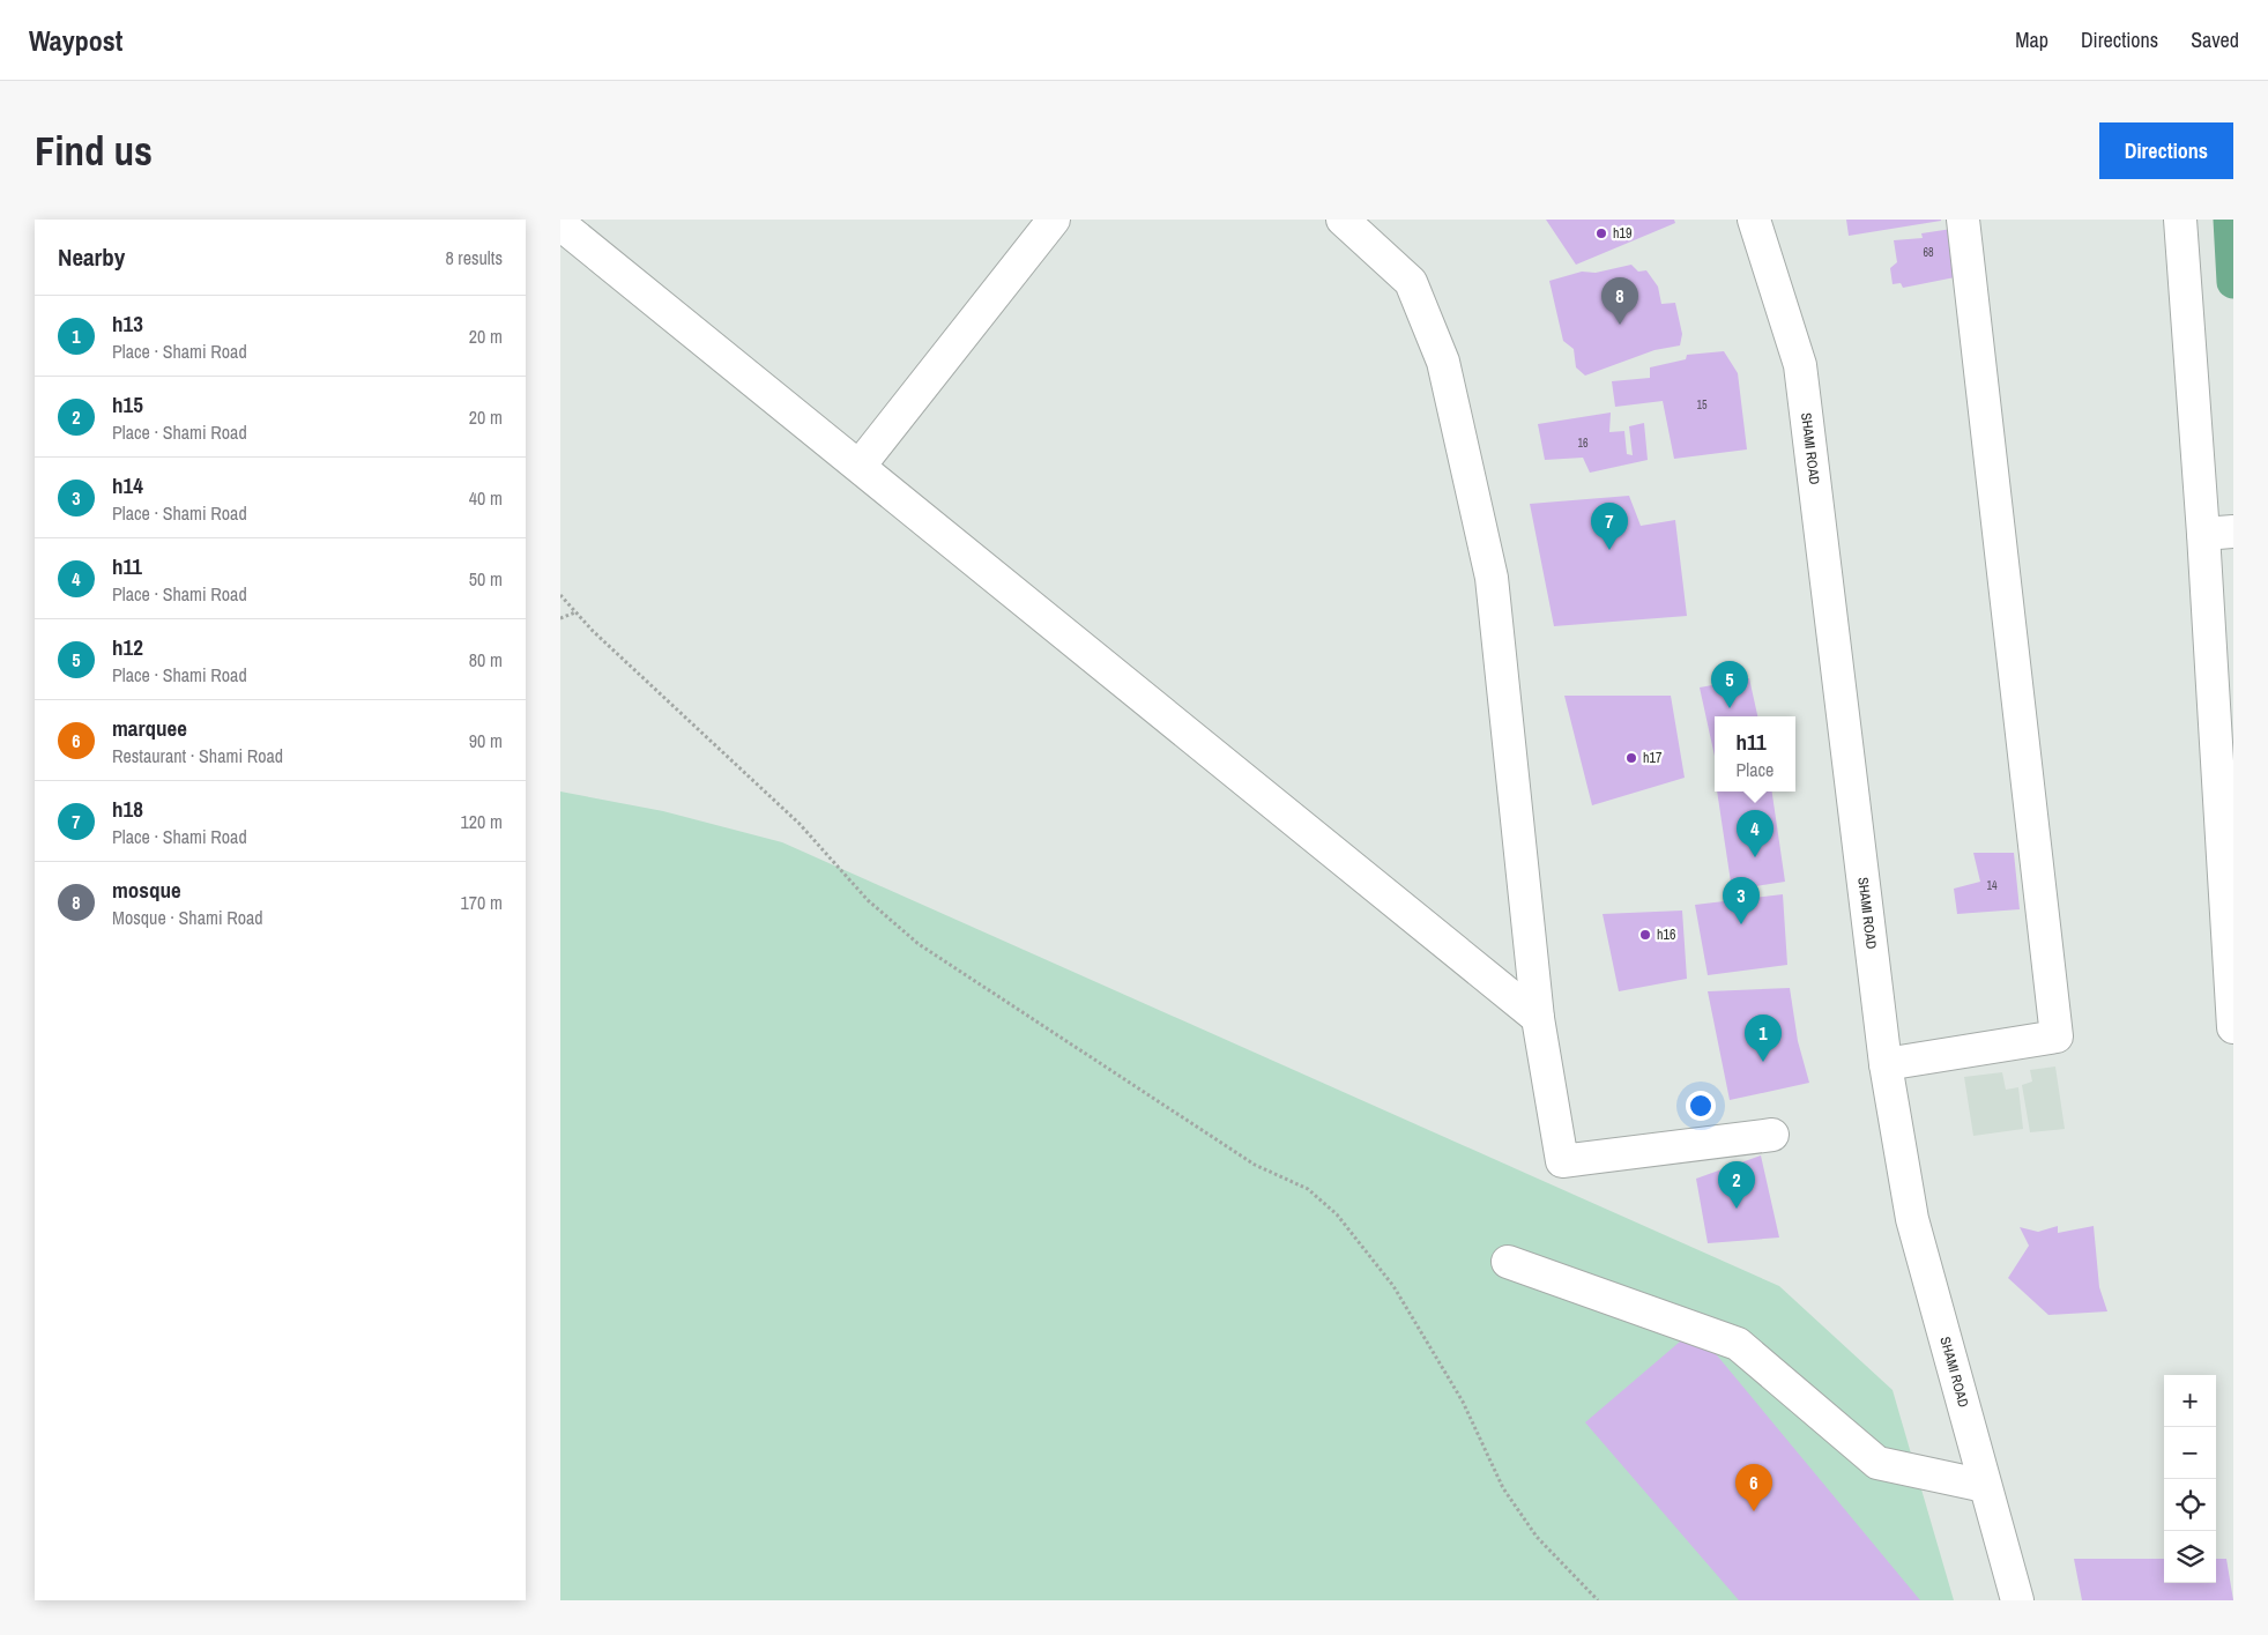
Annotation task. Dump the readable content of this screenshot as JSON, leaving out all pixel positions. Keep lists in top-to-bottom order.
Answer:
{
  "streets": {
    "street": ["SHAMI ROAD"]
  },
  "places": ["h19", "h17", "h16"],
  "house_numbers": [
    "68",
    "15",
    "16",
    "14"
  ],
  "page": {
    "header": "Waypost",
    "nav": ["Map", "Directions", "Saved"],
    "buttons": "Directions",
    "title": "Find us",
    "heading": ["Nearby", "8 results"],
    "pins": [
      "8",
      "7",
      "5",
      "4",
      "3",
      "1",
      "2",
      "6"
    ],
    "list": [
      {
        "mark": "1",
        "name": "h13",
        "note": "Place · Shami Road",
        "value": "20 m"
      },
      {
        "mark": "2",
        "name": "h15",
        "note": "Place · Shami Road",
        "value": "20 m"
      },
      {
        "mark": "3",
        "name": "h14",
        "note": "Place · Shami Road",
        "value": "40 m"
      },
      {
        "mark": "4",
        "name": "h11",
        "note": "Place · Shami Road",
        "value": "50 m"
      },
      {
        "mark": "5",
        "name": "h12",
        "note": "Place · Shami Road",
        "value": "80 m"
      },
      {
        "mark": "6",
        "name": "marquee",
        "note": "Restaurant · Shami Road",
        "value": "90 m"
      },
      {
        "mark": "7",
        "name": "h18",
        "note": "Place · Shami Road",
        "value": "120 m"
      },
      {
        "mark": "8",
        "name": "mosque",
        "note": "Mosque · Shami Road",
        "value": "170 m"
      }
    ],
    "popup": ["h11", "Place"],
    "map_buttons": ["+", "−"]
  }
}
